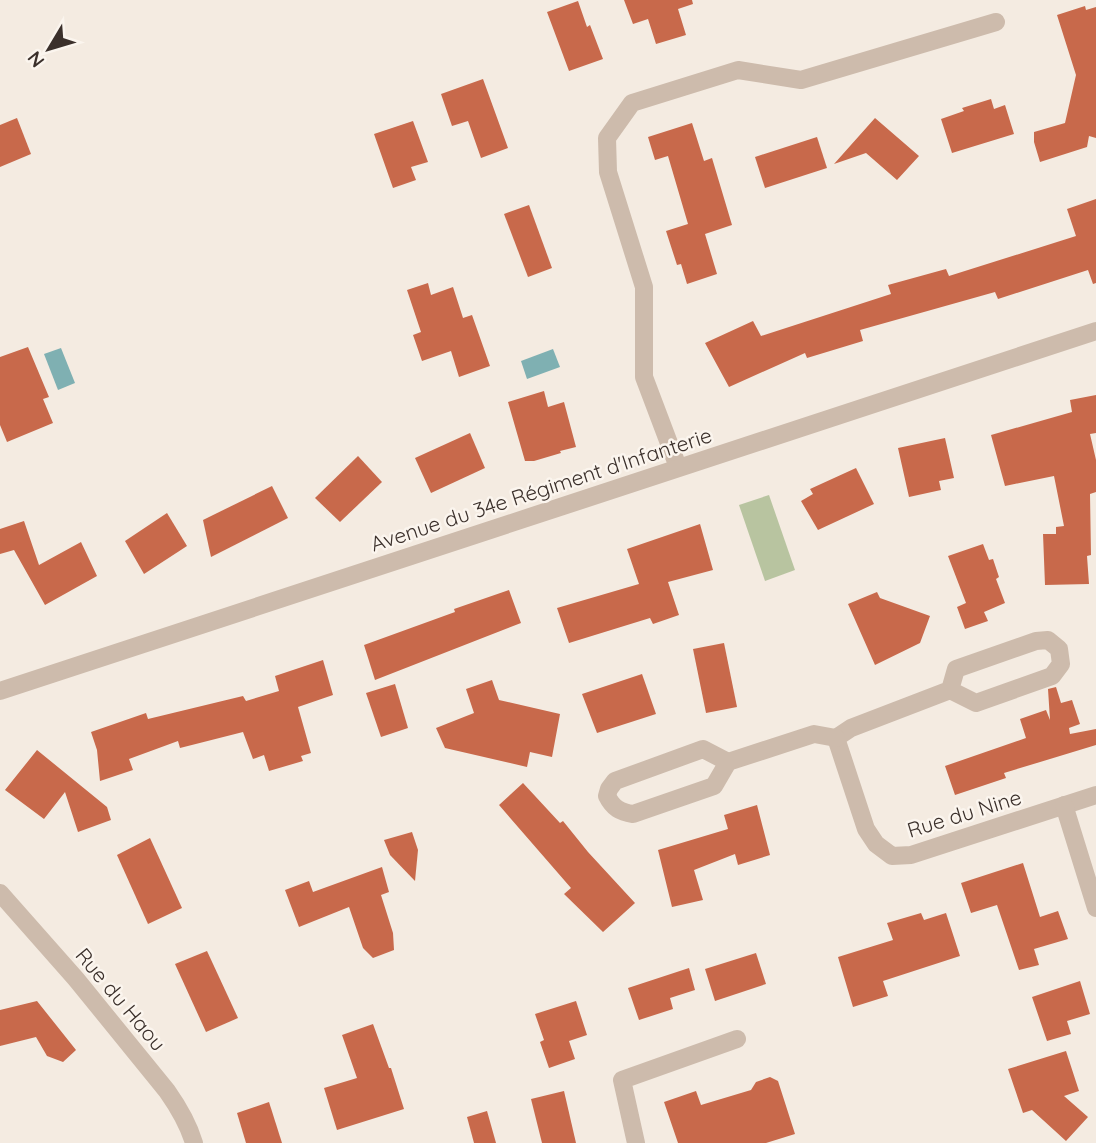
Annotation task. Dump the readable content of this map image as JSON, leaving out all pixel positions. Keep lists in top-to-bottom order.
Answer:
{
  "streets": {
    "street": ["Avenue du 34e Régiment d'Infanterie", "Rue du Nine", "Rue du Haou"]
  },
  "north": "bottom left"
}
